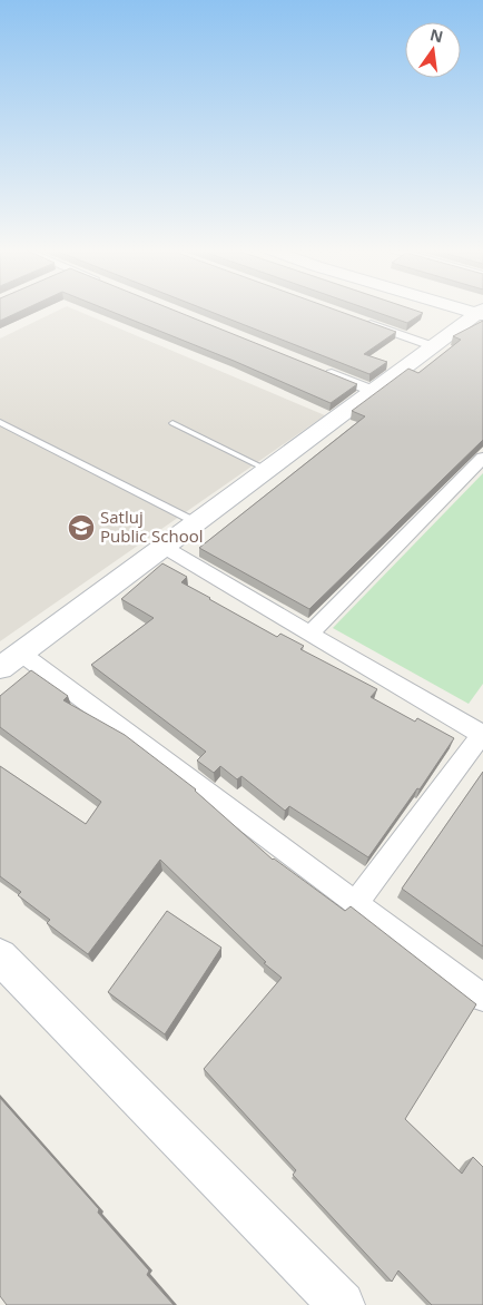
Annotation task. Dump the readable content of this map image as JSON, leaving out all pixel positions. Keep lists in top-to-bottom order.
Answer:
{
  "places": {
    "school or university": ["Satluj Public School"]
  },
  "north": "top"
}
